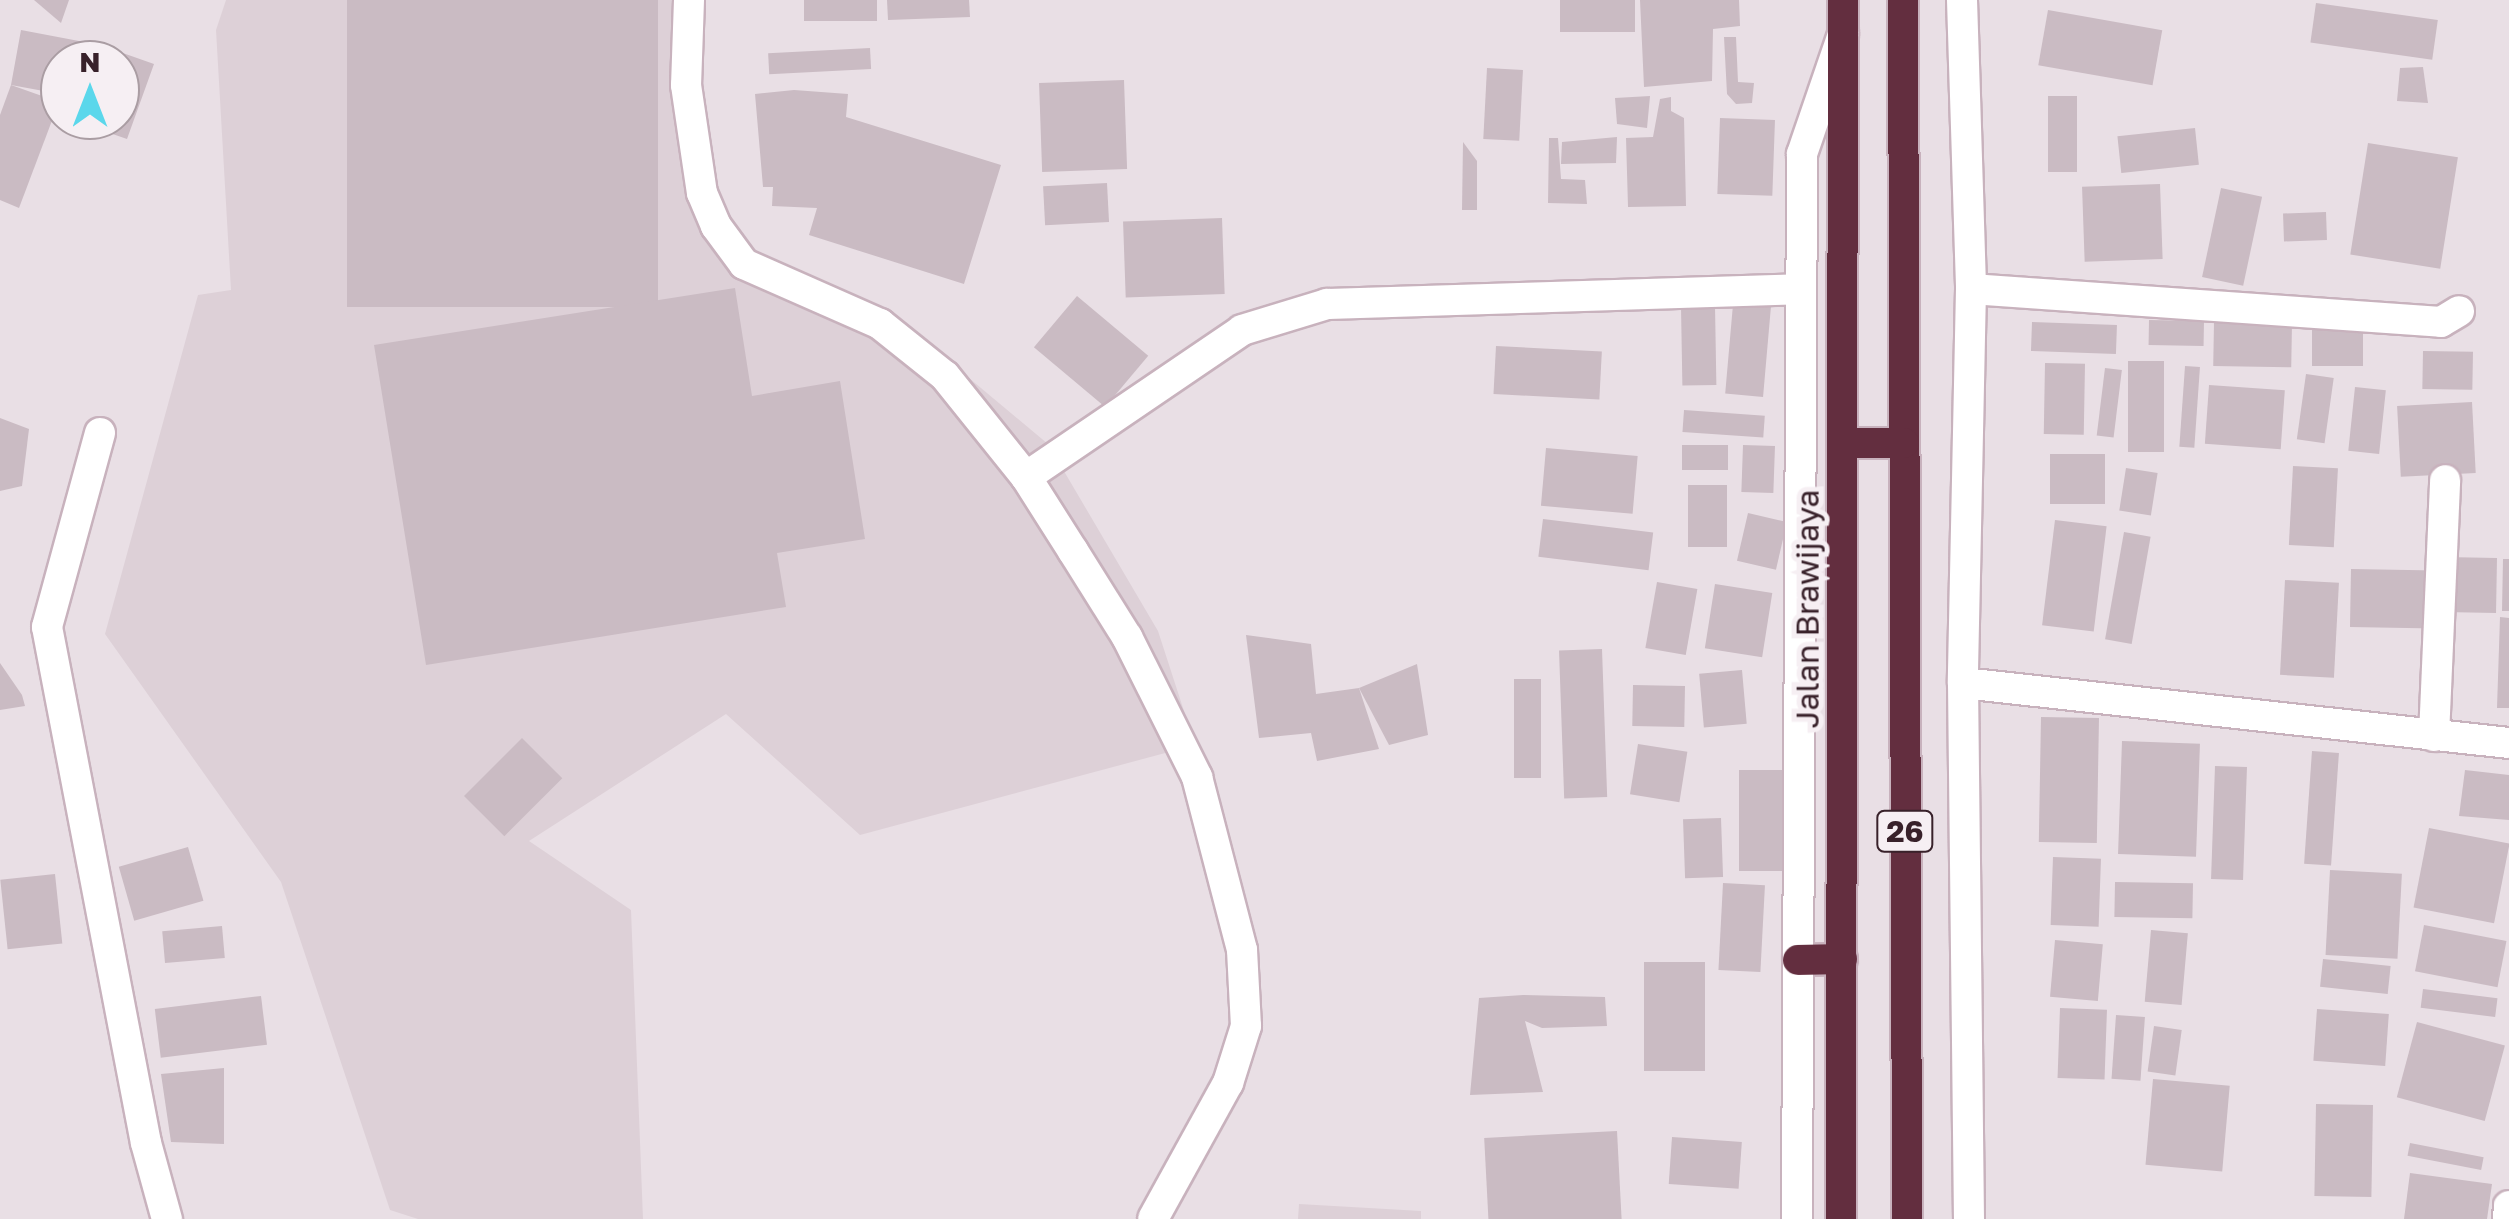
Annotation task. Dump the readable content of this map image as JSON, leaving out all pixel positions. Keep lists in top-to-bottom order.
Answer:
{
  "streets": {
    "highway": ["Jalan Brawijaya", "26"]
  },
  "north": "top"
}
